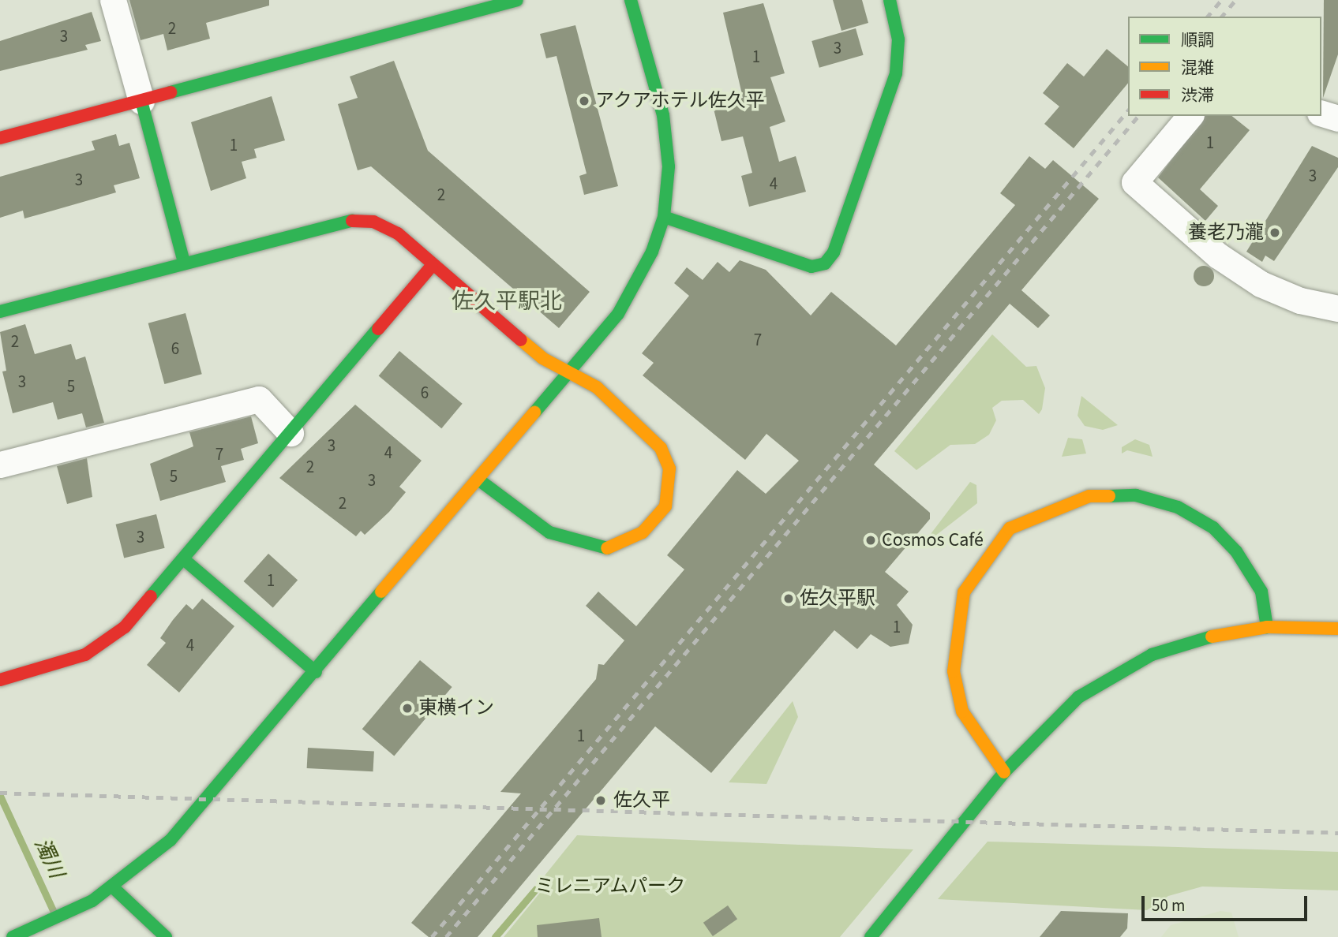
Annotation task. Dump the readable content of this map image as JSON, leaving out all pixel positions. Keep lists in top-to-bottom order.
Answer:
{
  "districts": ["佐久平駅北"],
  "water": ["濁川"],
  "parks": ["ミレニアムパーク"],
  "places": [
    "アクアホテル佐久平",
    "養老乃瀧",
    "Cosmos Café",
    "佐久平駅",
    "東横イン",
    "佐久平"
  ],
  "house_numbers": [
    "2",
    "3",
    "3",
    "1",
    "1",
    "1",
    "3",
    "3",
    "4",
    "2",
    "7",
    "2",
    "6",
    "3",
    "5",
    "6",
    "3",
    "4",
    "7",
    "2",
    "5",
    "3",
    "2",
    "3",
    "1",
    "1",
    "4",
    "1"
  ],
  "legend": ["順調", "混雑", "渋滞"],
  "scale_bar": "50 m"
}
